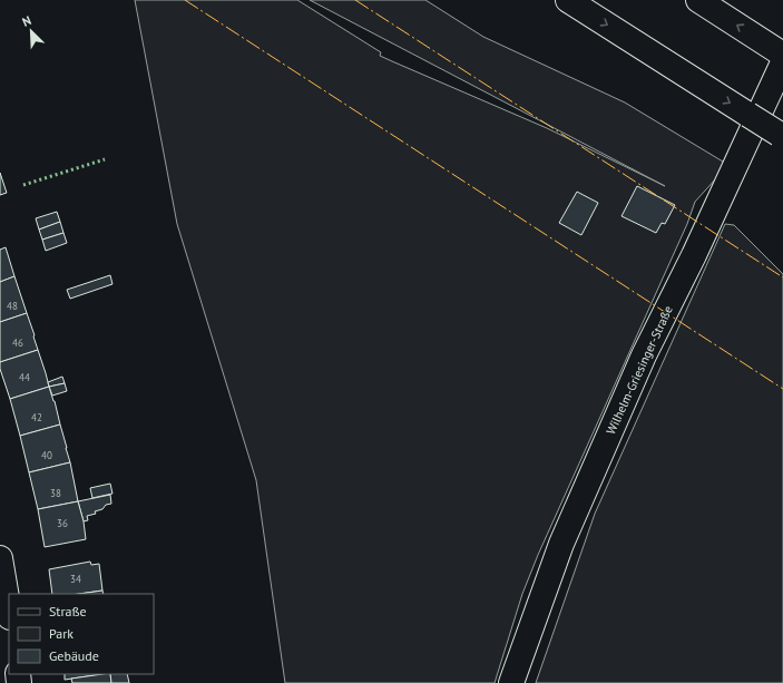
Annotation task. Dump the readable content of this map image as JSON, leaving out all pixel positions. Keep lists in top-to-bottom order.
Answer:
{
  "streets": {
    "main road": ["Wilhelm-Griesinger-Straße"]
  },
  "house_numbers": [
    "48",
    "46",
    "44",
    "42",
    "40",
    "38",
    "36",
    "34"
  ],
  "legend": ["Straße", "Park", "Gebäude"],
  "north": "top left"
}
